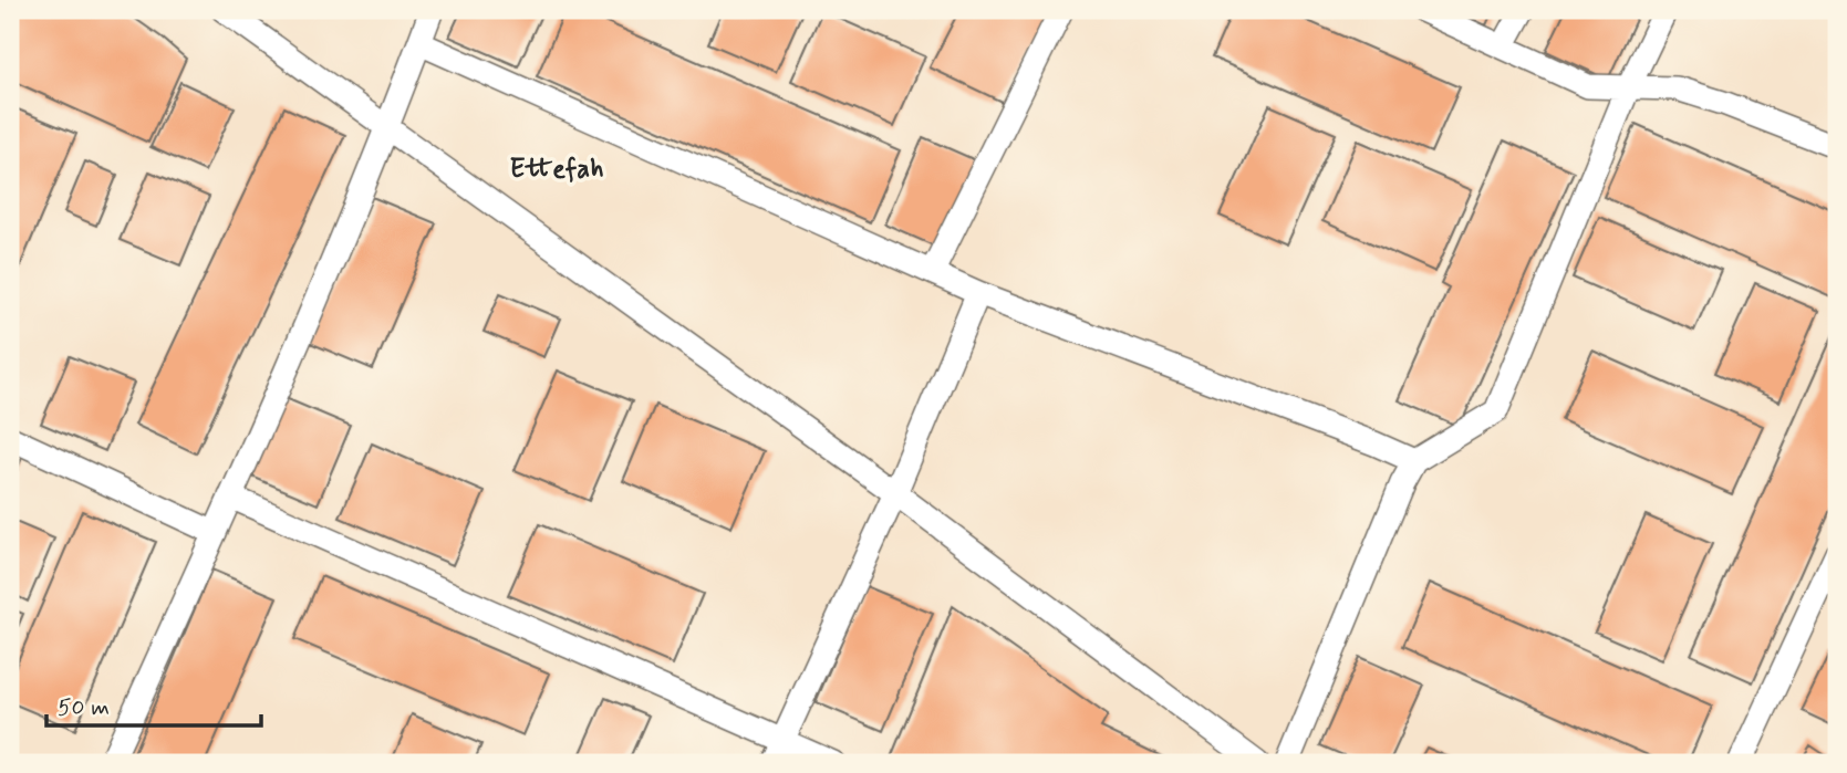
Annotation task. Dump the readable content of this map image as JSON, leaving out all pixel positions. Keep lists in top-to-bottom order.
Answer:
{
  "districts": ["Ettefah"],
  "scale_bar": "50 m"
}
